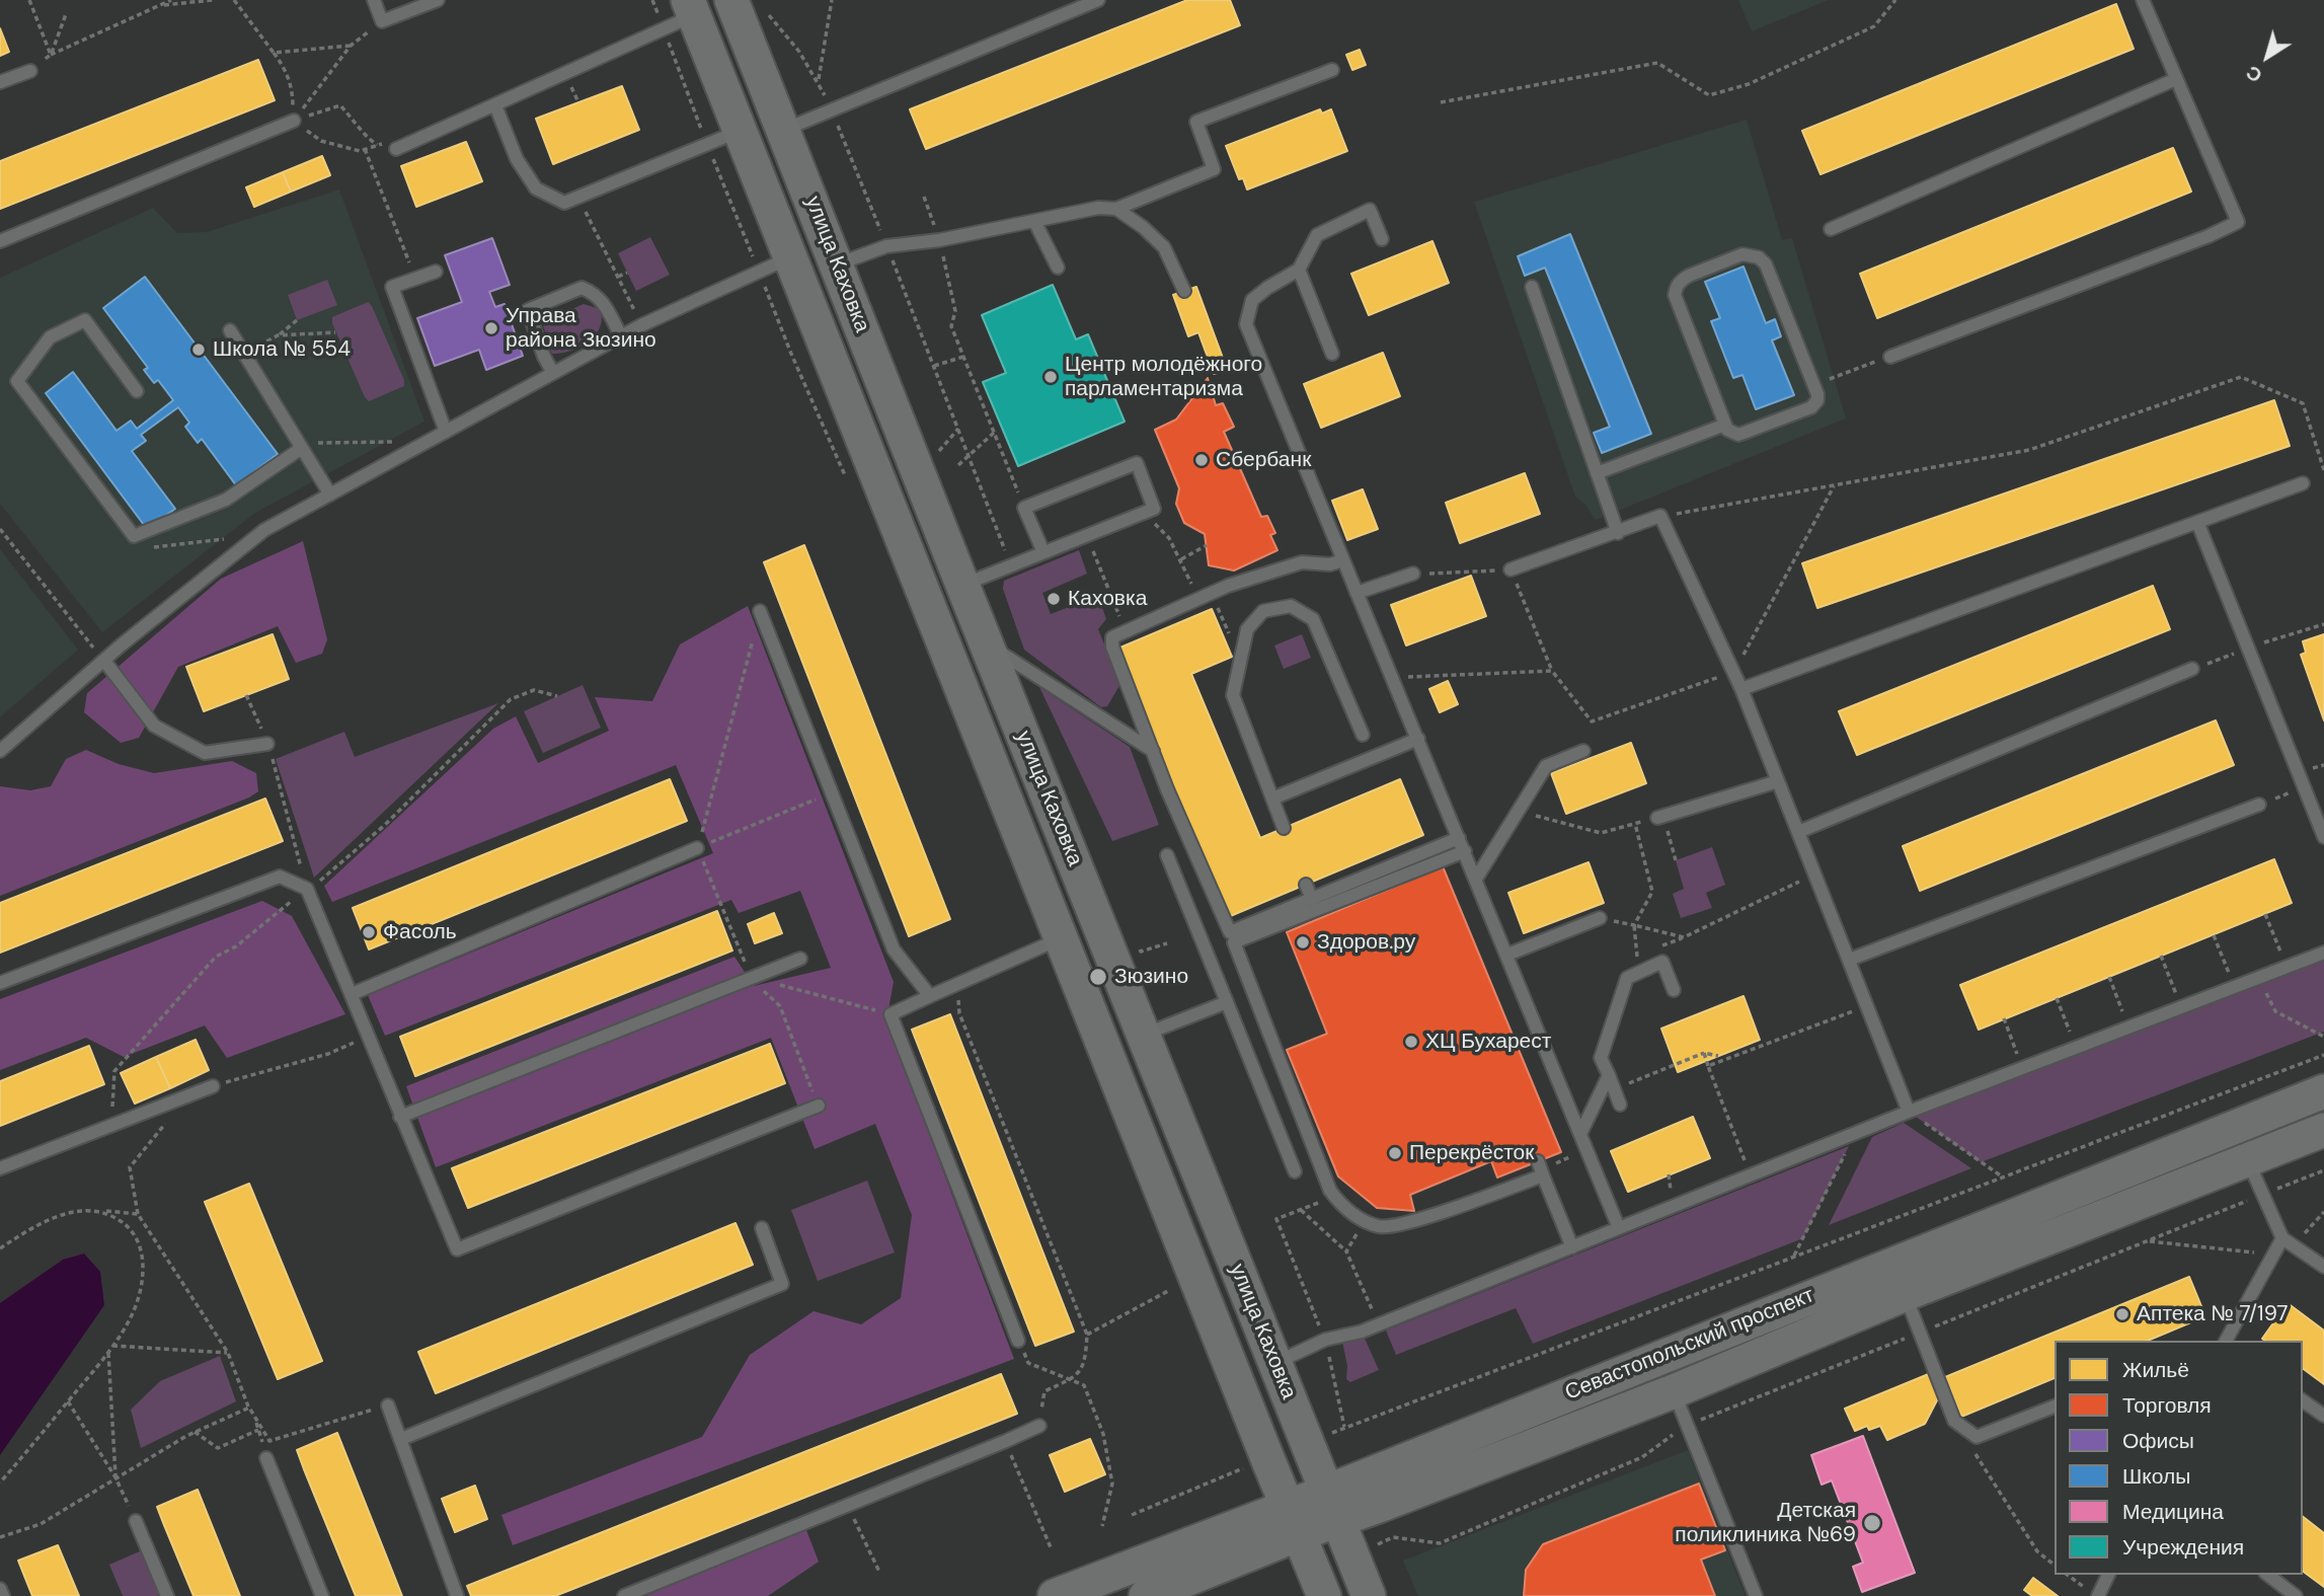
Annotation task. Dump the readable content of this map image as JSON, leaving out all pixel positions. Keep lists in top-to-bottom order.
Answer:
{
  "streets": {
    "main road": ["улица Каховка", "Севастопольский проспект"]
  },
  "crossings": [
    ["улица Каховка", "Севастопольский проспект"]
  ],
  "places": [
    "Управа района Зюзино",
    "Школа № 554",
    "Центр молодёжного парламентаризма",
    "Сбербанк",
    "Каховка",
    "Фасоль",
    "Здоров.ру",
    "Зюзино",
    "ХЦ Бухарест",
    "Перекрёсток",
    "Аптека № 7/197",
    "Детская поликлиника №69"
  ],
  "legend": [
    "Жильё",
    "Торговля",
    "Офисы",
    "Школы",
    "Медицина",
    "Учреждения"
  ],
  "north": "bottom left"
}
